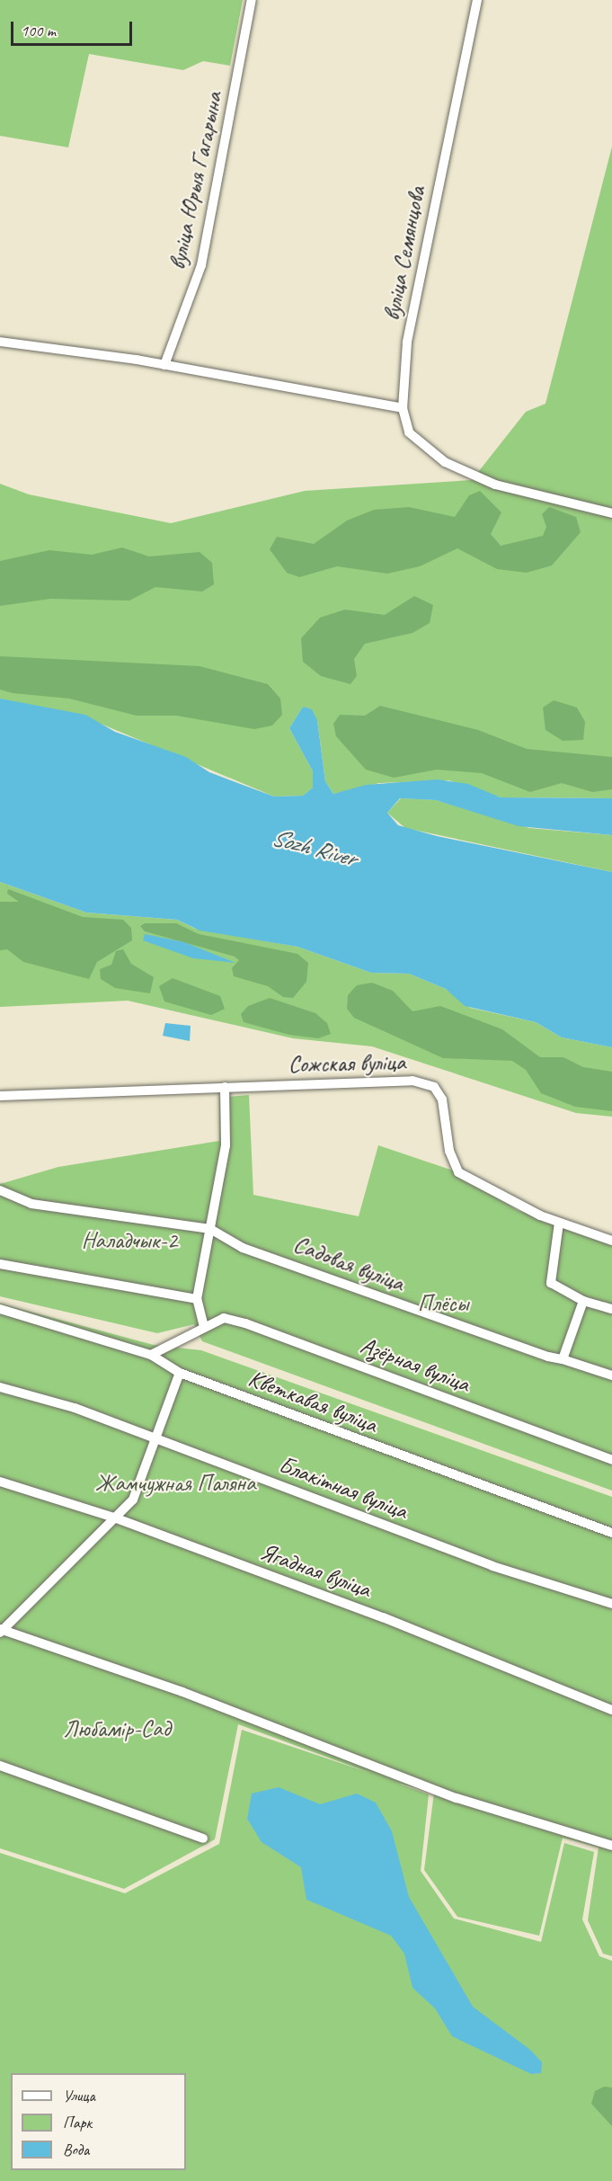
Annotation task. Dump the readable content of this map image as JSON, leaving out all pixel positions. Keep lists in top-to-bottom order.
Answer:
{
  "streets": {
    "street": [
      "вуліца Юрыя Гагарына",
      "вуліца Семянцова",
      "Сожская вуліца",
      "Садовая вуліца",
      "Азёрная вуліца",
      "Кветкавая вуліца",
      "Блакітная вуліца",
      "Ягадная вуліца"
    ]
  },
  "crossings": [
    ["Азёрная вуліца", "Кветкавая вуліца"]
  ],
  "water": ["Sozh River"],
  "parks": [
    "Наладчык-2",
    "Плёсы",
    "Жамчужная Паляна",
    "Любамір-Сад"
  ],
  "legend": ["Улица", "Парк", "Вода"],
  "scale_bar": "100 m"
}
